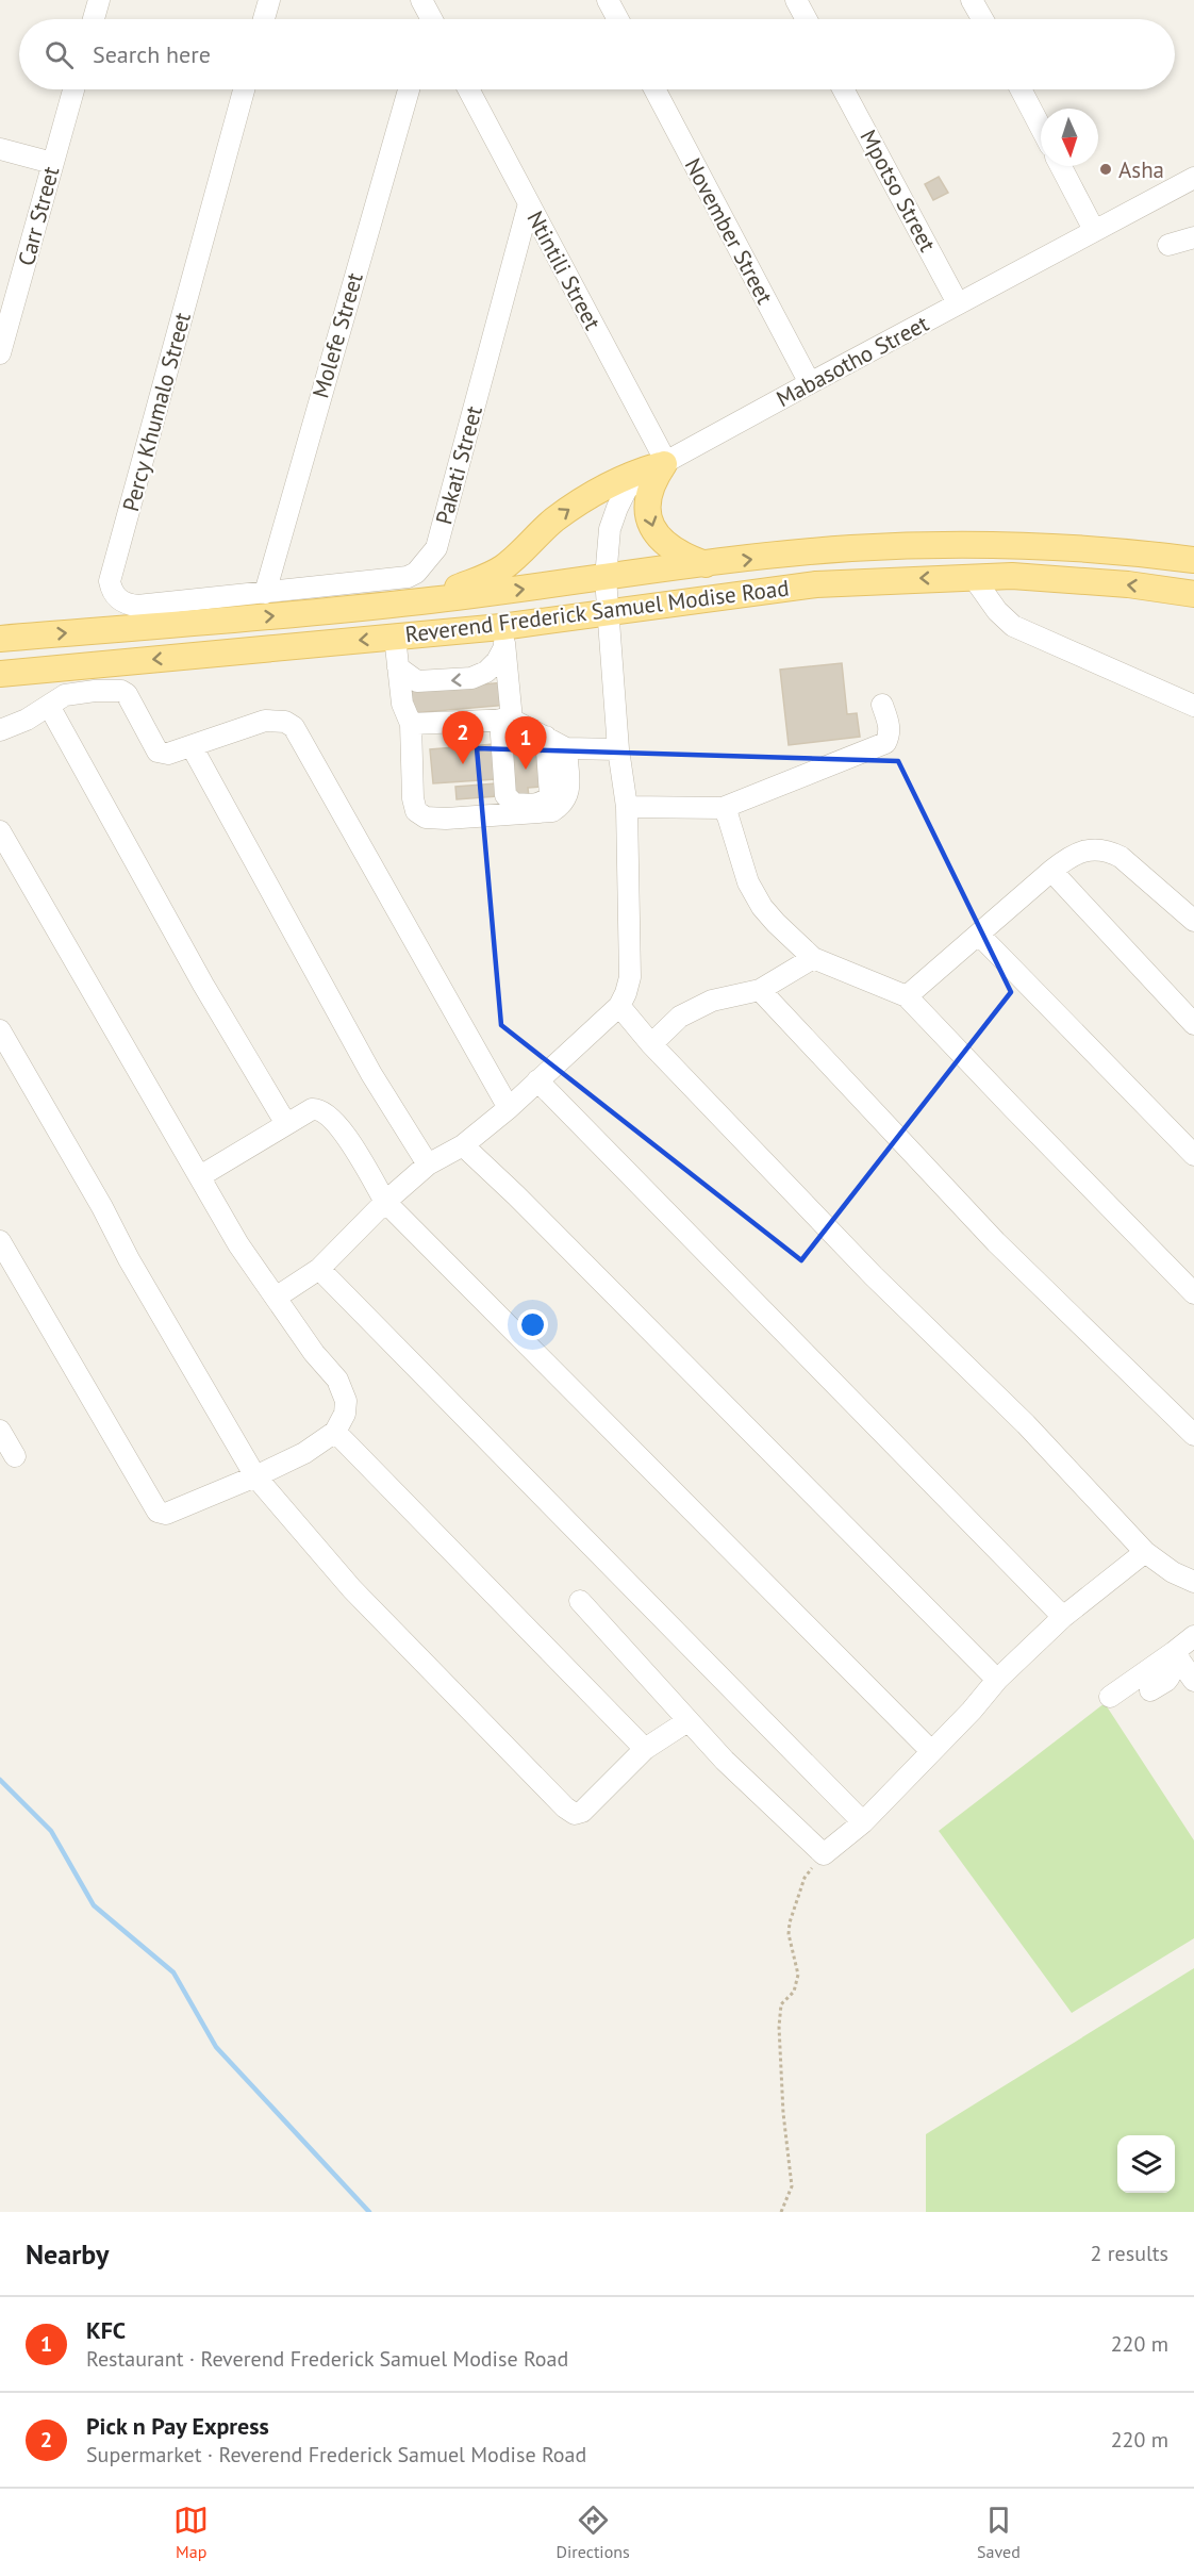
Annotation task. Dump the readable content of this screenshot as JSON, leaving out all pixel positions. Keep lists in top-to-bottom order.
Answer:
{
  "streets": {
    "main road": ["Reverend Frederick Samuel Modise Road"],
    "street": [
      "Mpotso Street",
      "Carr Street",
      "November Street",
      "Ntintili Street",
      "Molefe Street",
      "Mabasotho Street",
      "Percy Khumalo Street",
      "Pakati Street"
    ]
  },
  "crossings": [
    ["Mpotso Street", "Mabasotho Street"],
    ["November Street", "Mabasotho Street"],
    ["Ntintili Street", "Mabasotho Street"],
    ["Ntintili Street", "Pakati Street"],
    ["Molefe Street", "Percy Khumalo Street"],
    ["Molefe Street", "Pakati Street"],
    ["Mabasotho Street", "Reverend Frederick Samuel Modise Road"],
    ["Percy Khumalo Street", "Pakati Street"]
  ],
  "places": ["Asha"],
  "north": "bottom",
  "page": {
    "search": "Search here",
    "pins": ["2", "1"],
    "heading": ["Nearby", "2 results"],
    "list": [
      {
        "mark": "1",
        "name": "KFC",
        "note": "Restaurant · Reverend Frederick Samuel Modise Road",
        "value": "220 m"
      },
      {
        "mark": "2",
        "name": "Pick n Pay Express",
        "note": "Supermarket · Reverend Frederick Samuel Modise Road",
        "value": "220 m"
      }
    ],
    "nav": ["Map", "Directions", "Saved"]
  }
}
